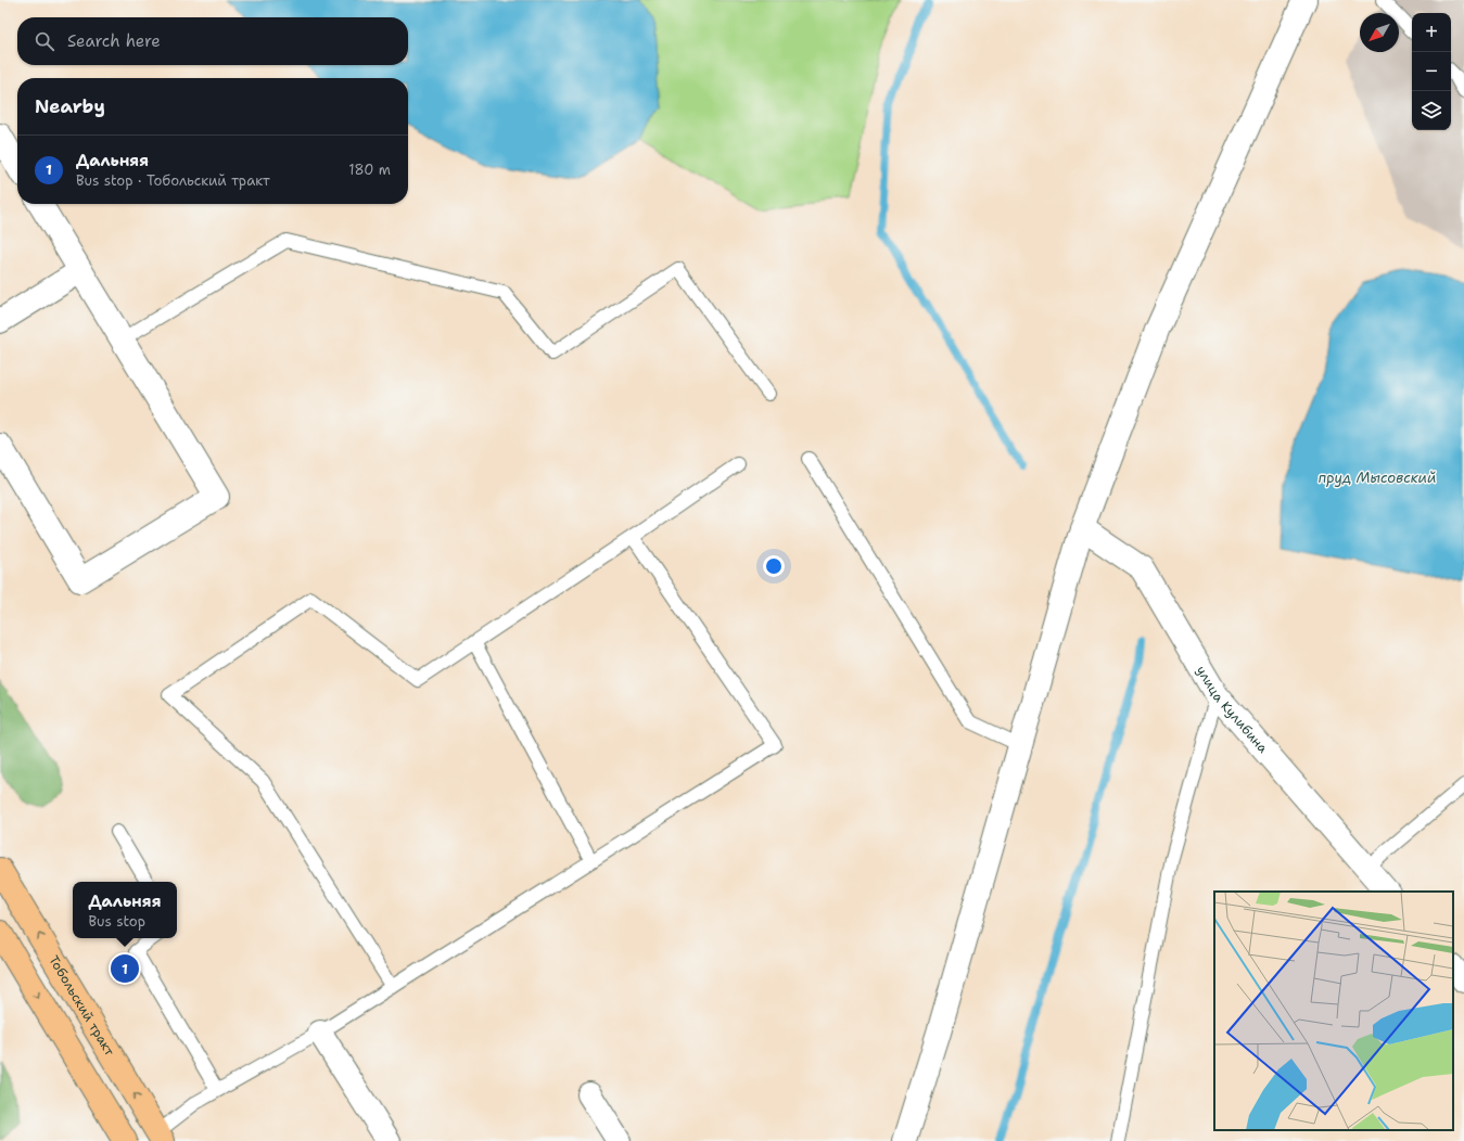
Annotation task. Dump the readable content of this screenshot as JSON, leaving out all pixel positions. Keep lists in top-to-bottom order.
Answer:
{
  "streets": {
    "main road": ["Тобольский тракт"],
    "street": ["улица Кулибина"]
  },
  "water": ["пруд Мысовский"],
  "north": "bottom left",
  "page": {
    "map_buttons": ["+", "−"],
    "search": "Search here",
    "heading": "Nearby",
    "list": [
      {
        "mark": "1",
        "name": "Дальняя",
        "note": "Bus stop · Тобольский тракт",
        "value": "180 m"
      }
    ],
    "popup": ["Дальняя", "Bus stop"],
    "pins": "1"
  }
}
